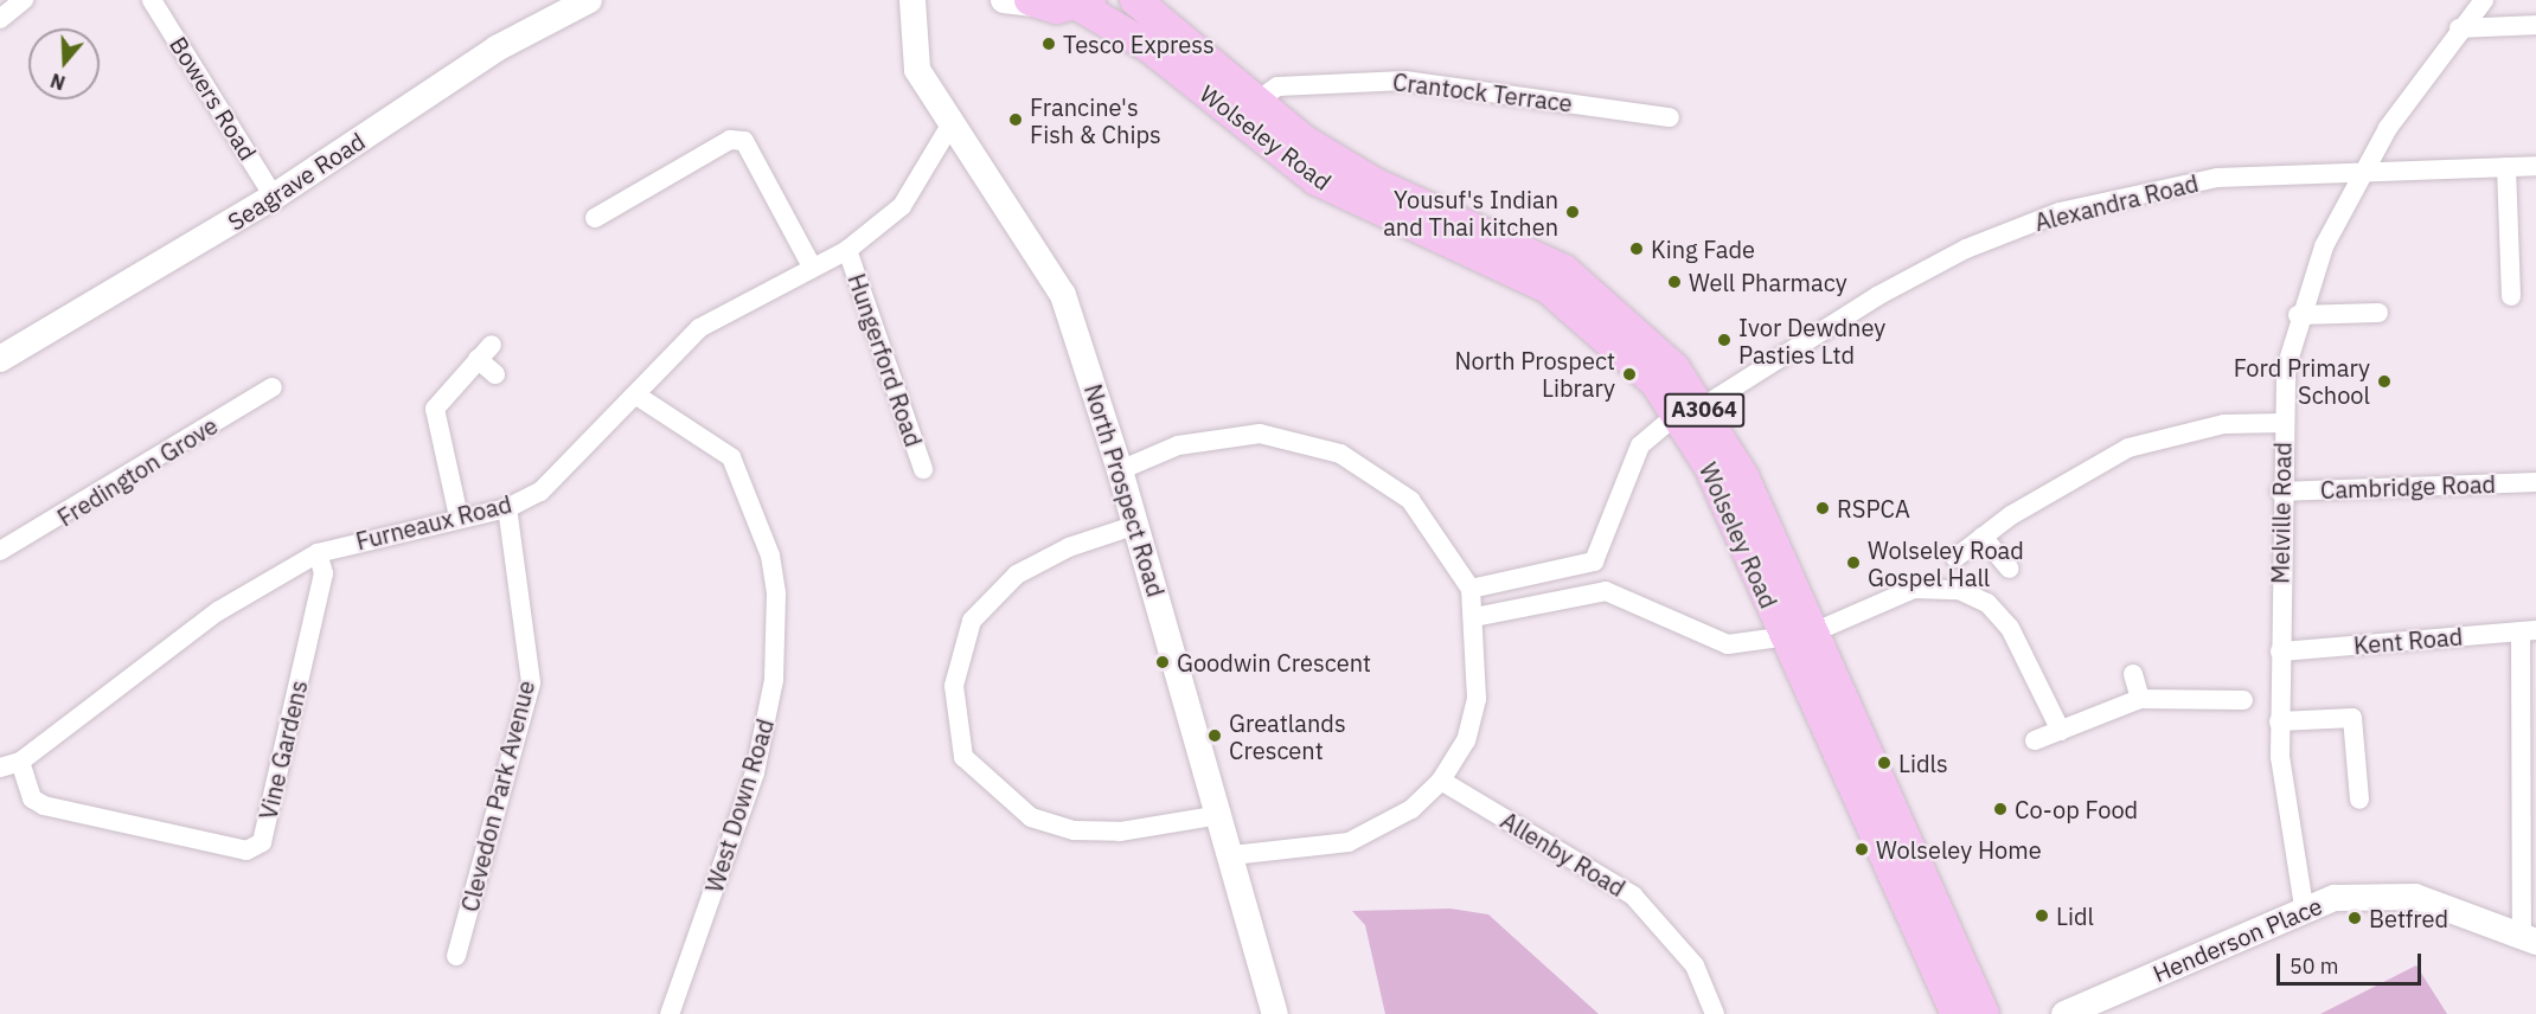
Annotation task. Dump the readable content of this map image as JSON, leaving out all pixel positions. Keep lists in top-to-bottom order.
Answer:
{
  "streets": {
    "main road": ["Wolseley Road", "A3064"],
    "street": [
      "Crantock Terrace",
      "Bowers Road",
      "Seagrave Road",
      "Alexandra Road",
      "Hungerford Road",
      "Fredington Grove",
      "Cambridge Road",
      "North Prospect Road",
      "Melville Road",
      "Furneaux Road",
      "Kent Road",
      "Vine Gardens",
      "Clevedon Park Avenue",
      "West Down Road",
      "Allenby Road",
      "Henderson Place"
    ]
  },
  "crossings": [
    ["Crantock Terrace", "Wolseley Road"],
    ["Bowers Road", "Seagrave Road"],
    ["Wolseley Road", "Alexandra Road"],
    ["Alexandra Road", "Melville Road"],
    ["Hungerford Road", "Furneaux Road"],
    ["Cambridge Road", "Melville Road"],
    ["North Prospect Road", "Furneaux Road"],
    ["Melville Road", "Kent Road"],
    ["Melville Road", "Henderson Place"],
    ["Furneaux Road", "Vine Gardens"],
    ["Furneaux Road", "Clevedon Park Avenue"],
    ["Furneaux Road", "West Down Road"]
  ],
  "places": [
    "Tesco Express",
    "Francine's Fish & Chips",
    "Yousuf's Indian and Thai kitchen",
    "King Fade",
    "Well Pharmacy",
    "Ivor Dewdney Pasties Ltd",
    "North Prospect Library",
    "Ford Primary School",
    "RSPCA",
    "Wolseley Road Gospel Hall",
    "Goodwin Crescent",
    "Greatlands Crescent",
    "Lidls",
    "Co-op Food",
    "Wolseley Home",
    "Lidl",
    "Betfred"
  ],
  "scale_bar": "50 m",
  "north": "bottom"
}
